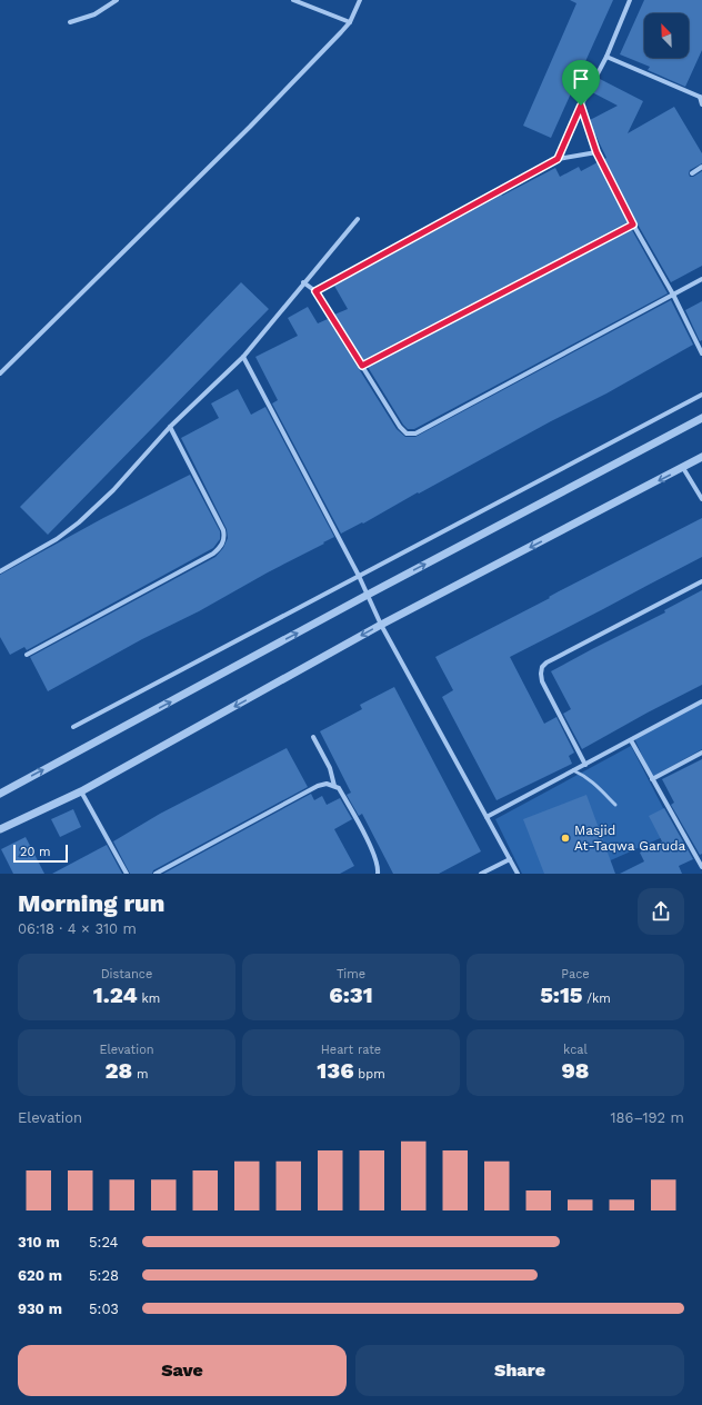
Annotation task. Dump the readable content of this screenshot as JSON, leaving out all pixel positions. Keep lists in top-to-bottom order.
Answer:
{
  "places": ["Masjid At-Taqwa Garuda"],
  "scale_bar": "20 m",
  "north": "top left",
  "page": {
    "scale": "20 m",
    "heading": ["Morning run", "06:18 · 4 × 310 m"],
    "stats": [
      ["Distance", "1.24 km"],
      ["Time", "6:31"],
      ["Pace", "5:15 /km"],
      ["Elevation", "28 m"],
      ["Heart rate", "136 bpm"],
      ["kcal", "98"]
    ],
    "chart": ["Elevation", "186–192 m"],
    "list": [
      {
        "name": "310 m",
        "note": "5:24"
      },
      {
        "name": "620 m",
        "note": "5:28"
      },
      {
        "name": "930 m",
        "note": "5:03"
      }
    ],
    "buttons": ["Save", "Share"]
  }
}
